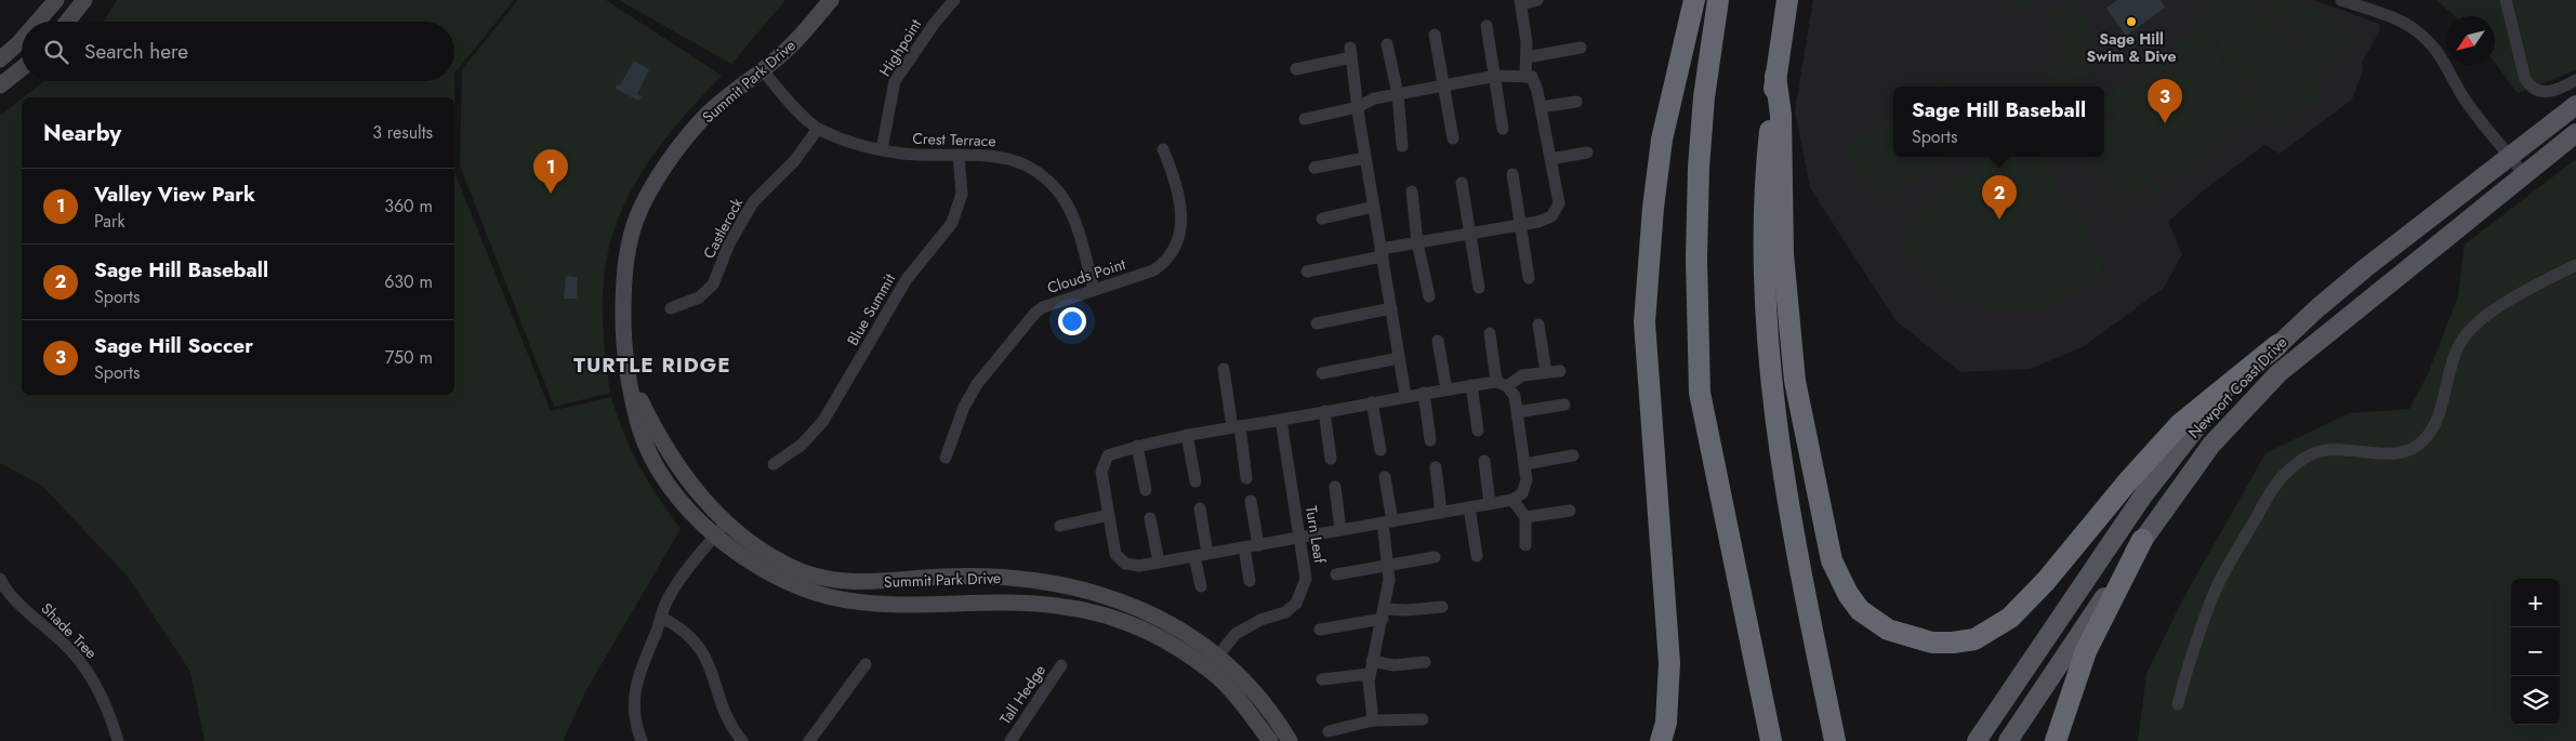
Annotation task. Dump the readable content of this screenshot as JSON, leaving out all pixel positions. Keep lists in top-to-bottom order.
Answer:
{
  "streets": {
    "main road": ["Newport Coast Drive"],
    "street": [
      "Highpoint",
      "Summit Park Drive",
      "Crest Terrace",
      "Castlerock",
      "Clouds Point",
      "Blue Summit",
      "Turn Leaf",
      "Shade Tree",
      "Tall Hedge"
    ]
  },
  "crossings": [
    ["Highpoint", "Crest Terrace"],
    ["Summit Park Drive", "Crest Terrace"],
    ["Summit Park Drive", "Turn Leaf"],
    ["Crest Terrace", "Castlerock"],
    ["Crest Terrace", "Clouds Point"],
    ["Crest Terrace", "Blue Summit"]
  ],
  "districts": ["TURTLE RIDGE"],
  "places": ["Sage Hill Swim & Dive"],
  "north": "bottom left",
  "page": {
    "search": "Search here",
    "pins": ["3", "1", "2"],
    "popup": ["Sage Hill Baseball", "Sports"],
    "heading": ["Nearby", "3 results"],
    "list": [
      {
        "mark": "1",
        "name": "Valley View Park",
        "note": "Park",
        "value": "360 m"
      },
      {
        "mark": "2",
        "name": "Sage Hill Baseball",
        "note": "Sports",
        "value": "630 m"
      },
      {
        "mark": "3",
        "name": "Sage Hill Soccer",
        "note": "Sports",
        "value": "750 m"
      }
    ],
    "map_buttons": ["+", "−"]
  }
}
